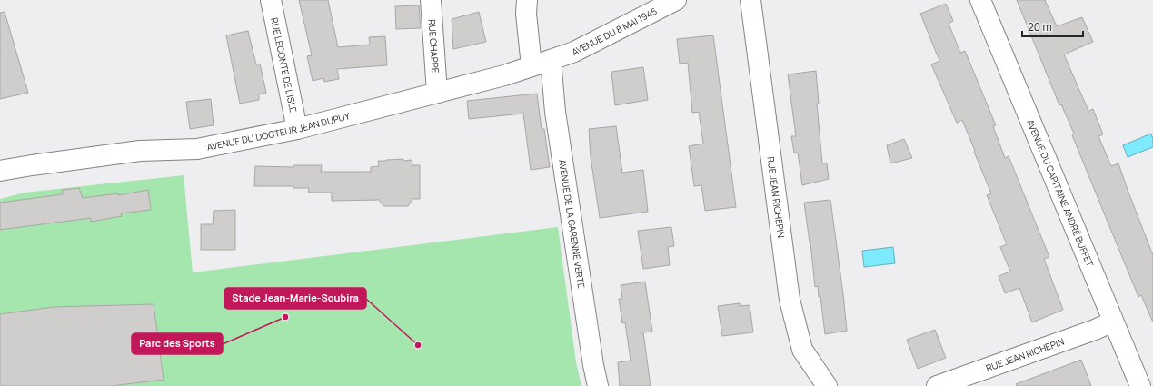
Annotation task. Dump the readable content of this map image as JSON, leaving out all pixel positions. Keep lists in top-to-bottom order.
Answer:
{
  "streets": {
    "street": [
      "AVENUE DU 8 MAI 1945",
      "RUE CHAPPE",
      "RUE LECONTE DE L'ISLE",
      "AVENUE DU DOCTEUR JEAN DUPUY",
      "AVENUE DU CAPITAINE ANDRÉ BUFFET",
      "RUE JEAN RICHEPIN",
      "AVENUE DE LA GARENNE VERTE"
    ]
  },
  "crossings": [
    ["AVENUE DU 8 MAI 1945", "AVENUE DU DOCTEUR JEAN DUPUY"],
    ["AVENUE DU 8 MAI 1945", "AVENUE DE LA GARENNE VERTE"],
    ["RUE CHAPPE", "AVENUE DU DOCTEUR JEAN DUPUY"],
    ["RUE LECONTE DE L'ISLE", "AVENUE DU DOCTEUR JEAN DUPUY"],
    ["AVENUE DU DOCTEUR JEAN DUPUY", "AVENUE DE LA GARENNE VERTE"],
    ["AVENUE DU CAPITAINE ANDRÉ BUFFET", "RUE JEAN RICHEPIN"]
  ],
  "places": ["Parc des Sports", "Stade Jean-Marie-Soubira"],
  "scale_bar": "20 m"
}
